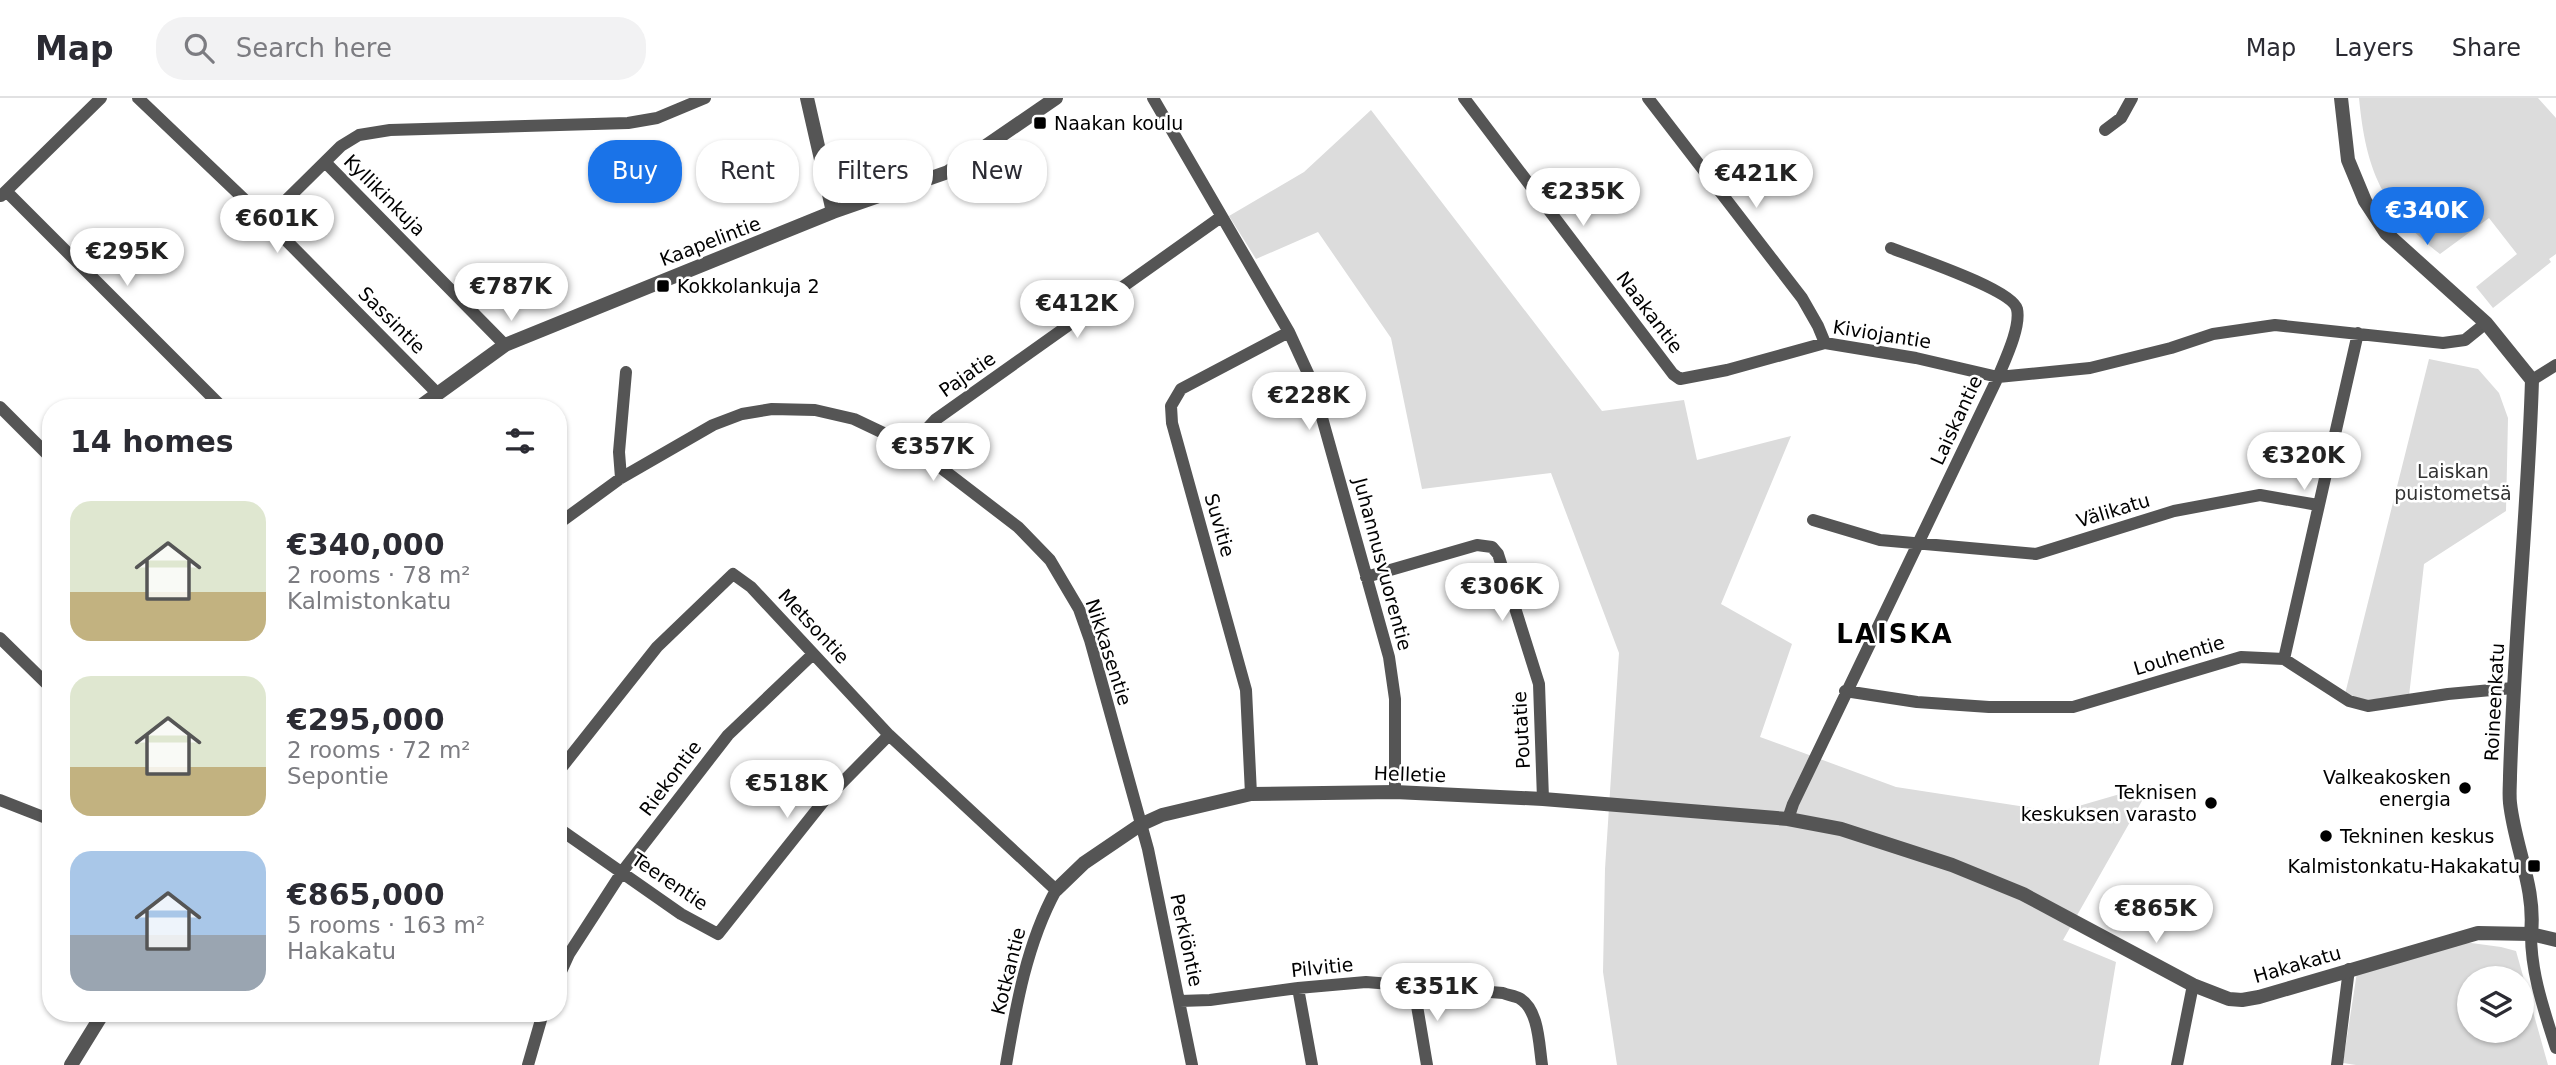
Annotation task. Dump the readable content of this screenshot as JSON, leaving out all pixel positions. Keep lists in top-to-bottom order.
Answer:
{
  "streets": {
    "street": [
      "Kyllikinkuja",
      "Kaapelintie",
      "Naakantie",
      "Sassintie",
      "Kiviojantie",
      "Pajatie",
      "Laiskantie",
      "Välikatu",
      "Suvitie",
      "Juhannusvuorentie",
      "Metsontie",
      "Nikkasentie",
      "Louhentie",
      "Roineenkatu",
      "Poutatie",
      "Helletie",
      "Riekontie",
      "Teerentie",
      "Perkiöntie",
      "Hakakatu",
      "Pilvitie",
      "Kotkantie"
    ]
  },
  "crossings": [
    ["Kyllikinkuja", "Kaapelintie"],
    ["Kaapelintie", "Sassintie"],
    ["Naakantie", "Kiviojantie"],
    ["Kiviojantie", "Laiskantie"],
    ["Pajatie", "Juhannusvuorentie"],
    ["Pajatie", "Nikkasentie"],
    ["Laiskantie", "Välikatu"],
    ["Laiskantie", "Louhentie"],
    ["Laiskantie", "Helletie"],
    ["Laiskantie", "Hakakatu"],
    ["Suvitie", "Juhannusvuorentie"],
    ["Suvitie", "Helletie"],
    ["Juhannusvuorentie", "Poutatie"],
    ["Juhannusvuorentie", "Helletie"],
    ["Metsontie", "Helletie"],
    ["Metsontie", "Riekontie"],
    ["Metsontie", "Teerentie"],
    ["Metsontie", "Kotkantie"],
    ["Nikkasentie", "Helletie"],
    ["Nikkasentie", "Perkiöntie"],
    ["Roineenkatu", "Hakakatu"],
    ["Poutatie", "Helletie"],
    ["Helletie", "Perkiöntie"],
    ["Helletie", "Hakakatu"],
    ["Helletie", "Kotkantie"],
    ["Riekontie", "Teerentie"],
    ["Perkiöntie", "Pilvitie"]
  ],
  "districts": ["LAISKA"],
  "parks": ["Laiskan puistometsä"],
  "places": {
    "transit": ["Naakan koulu", "Kokkolankuja 2", "Kalmistonkatu-Hakakatu"],
    "other": ["Valkeakosken energia", "Teknisen keskuksen varasto", "Tekninen keskus"]
  },
  "page": {
    "header": "Map",
    "search": "Search here",
    "nav": ["Map", "Layers", "Share"],
    "chip": [
      "Buy",
      "Rent",
      "Filters",
      "New"
    ],
    "price": [
      "€421K",
      "€235K",
      "€340K",
      "€601K",
      "€295K",
      "€787K",
      "€412K",
      "€228K",
      "€357K",
      "€320K",
      "€306K",
      "€518K",
      "€865K",
      "€351K"
    ],
    "heading": "14 homes",
    "list": [
      {
        "name": "€340,000",
        "note": "2 rooms · 78 m² · Kalmistonkatu"
      },
      {
        "name": "€295,000",
        "note": "2 rooms · 72 m² · Sepontie"
      },
      {
        "name": "€865,000",
        "note": "5 rooms · 163 m² · Hakakatu"
      }
    ]
  }
}
